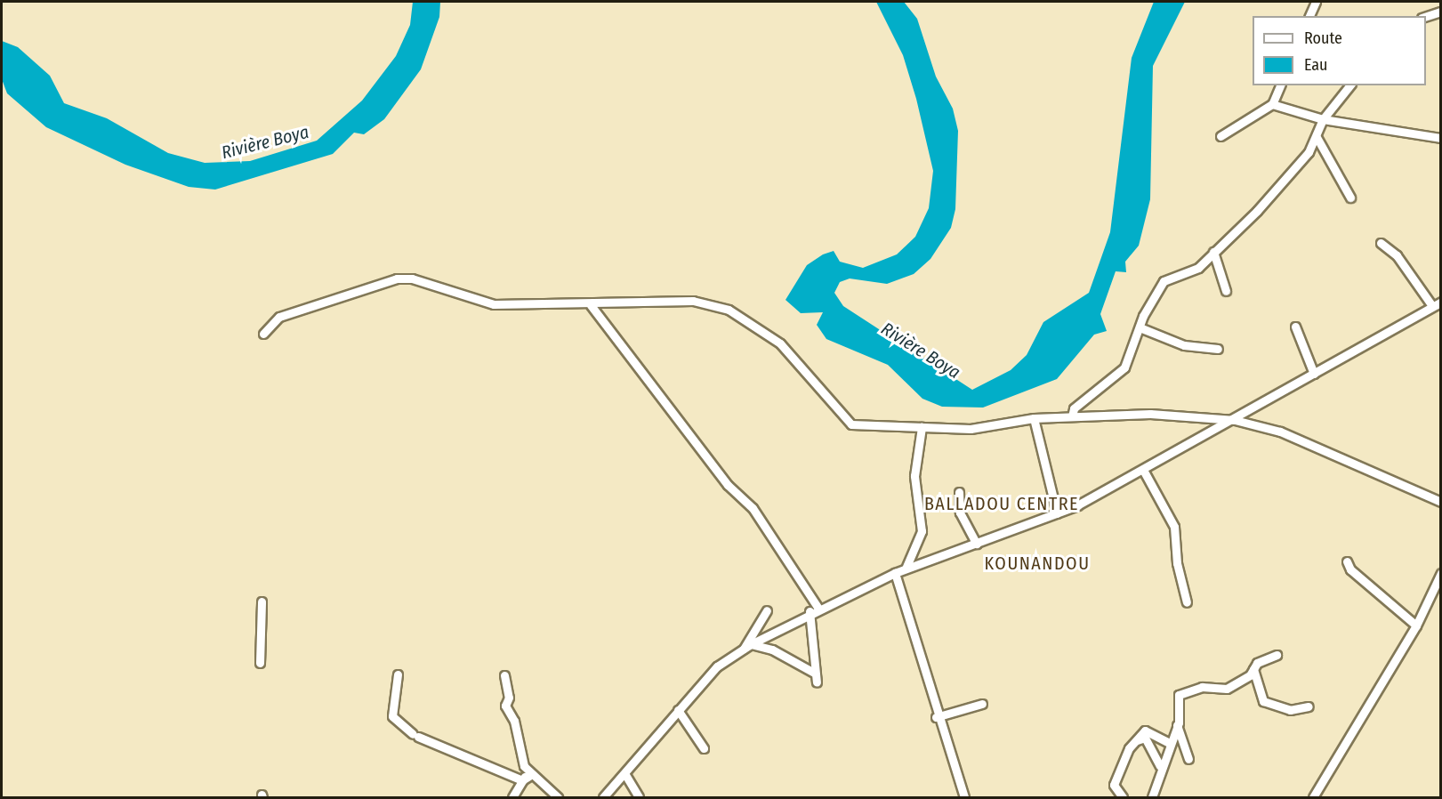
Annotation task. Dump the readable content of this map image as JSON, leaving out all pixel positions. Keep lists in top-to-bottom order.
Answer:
{
  "districts": ["BALLADOU CENTRE", "KOUNANDOU"],
  "water": ["Rivière Boya"],
  "legend": ["Route", "Eau"]
}
